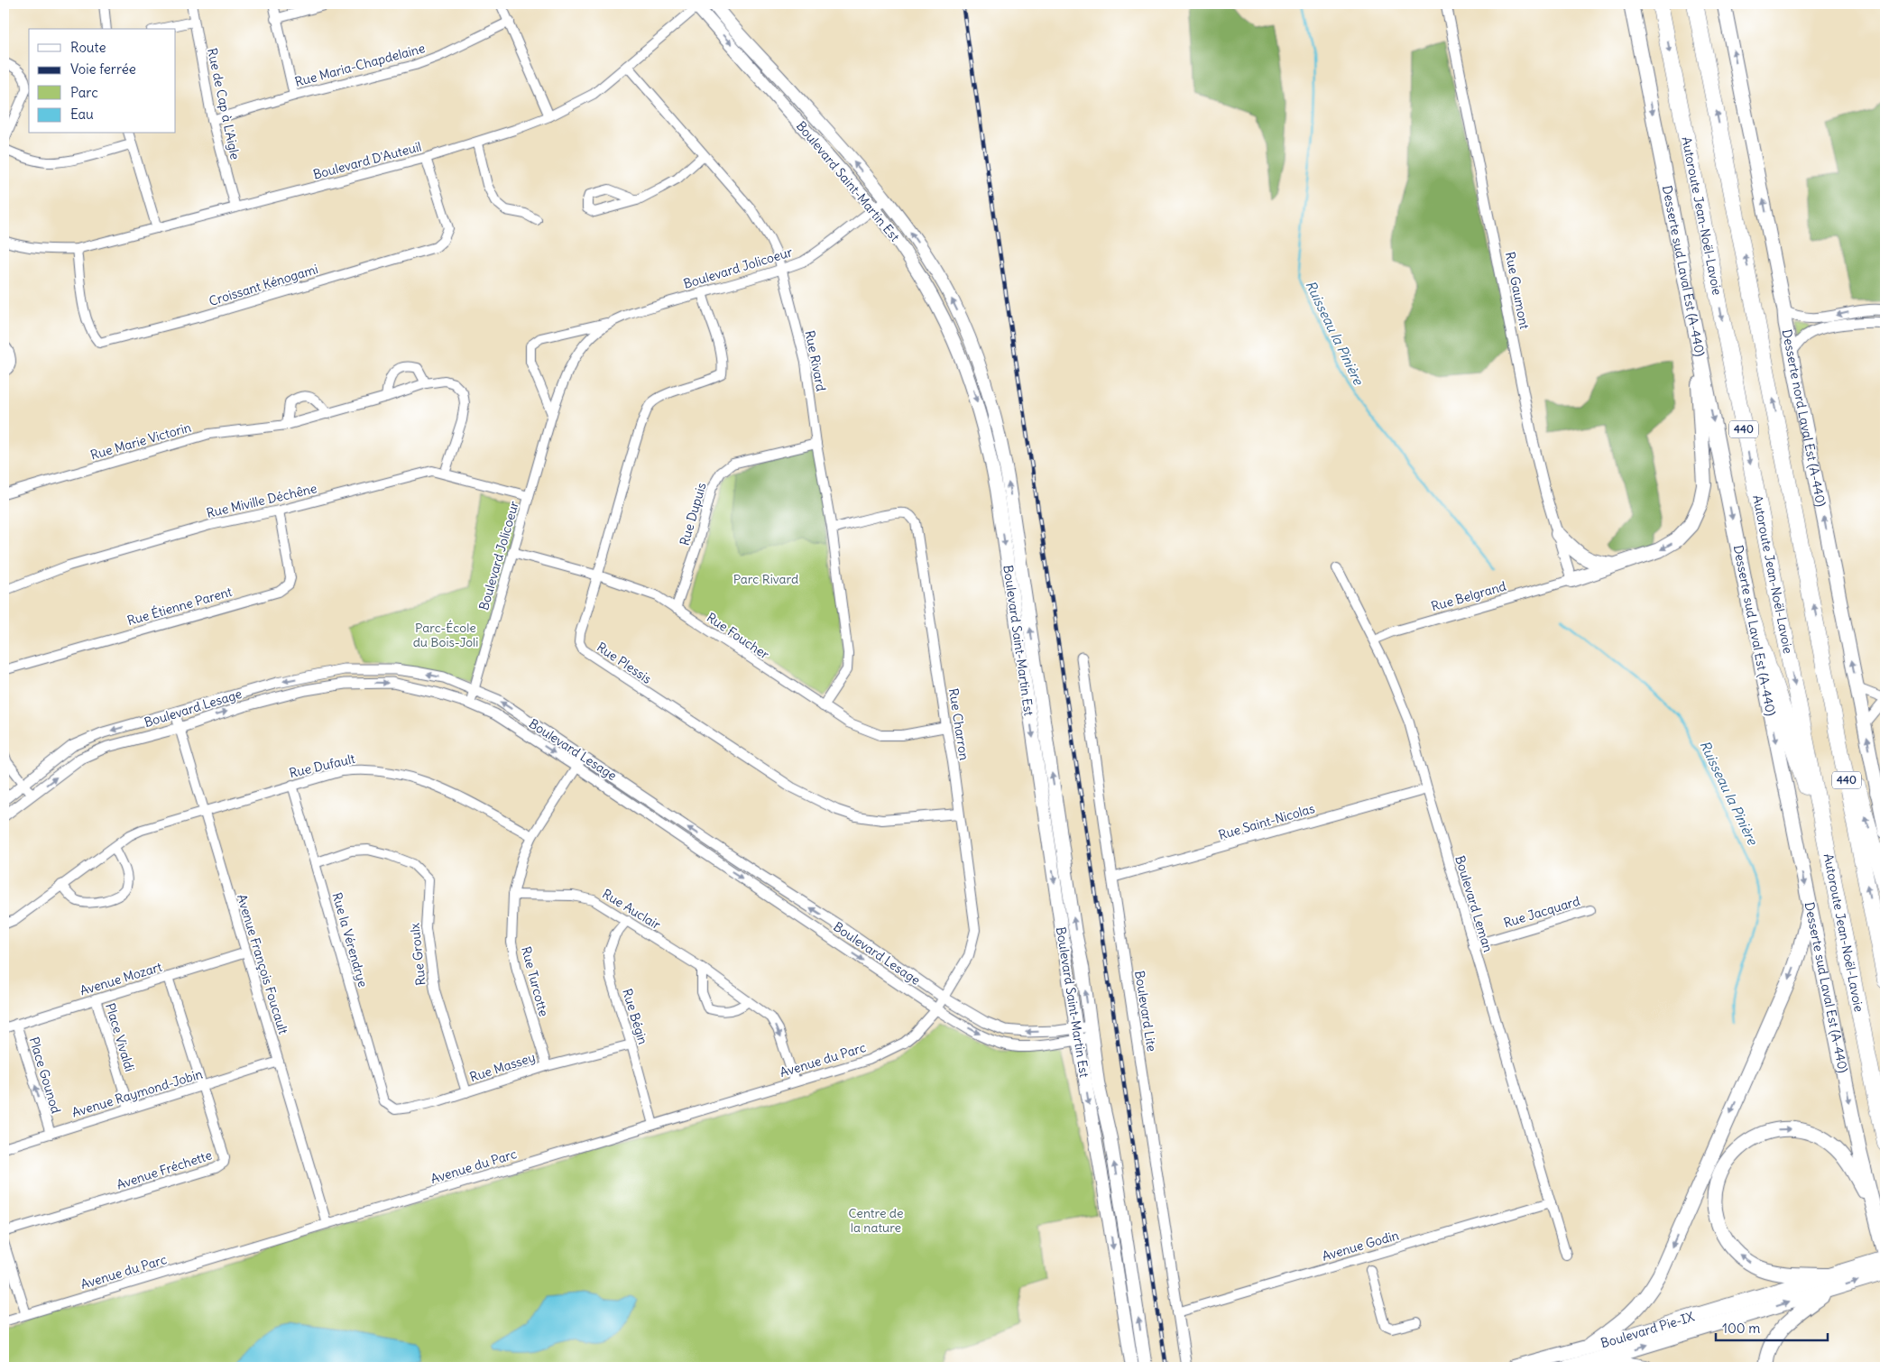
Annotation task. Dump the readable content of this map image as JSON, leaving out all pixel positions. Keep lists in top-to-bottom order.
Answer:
{
  "streets": {
    "highway": [
      "Autoroute Jean-Noël-Lavoie",
      "Desserte sud Laval Est (A-440)",
      "440",
      "Boulevard Pie-IX"
    ],
    "main road": ["Boulevard Saint-Martin Est", "Desserte nord Laval Est (A-440)"],
    "street": [
      "Rue Maria-Chapdelaine",
      "Rue de Cap à L'Aigle",
      "Boulevard D'Auteuil",
      "Boulevard Jolicoeur",
      "Croissant Kénogami",
      "Rue Gaumont",
      "Rue Rivard",
      "Rue Marie Victorin",
      "Rue Miville Déchêne",
      "Rue Dupuis",
      "Rue Belgrand",
      "Rue Étienne Parent",
      "Rue Foucher",
      "Rue Plessis",
      "Boulevard Lesage",
      "Rue Charron",
      "Rue Dufault",
      "Rue Saint-Nicolas",
      "Boulevard Leman",
      "Rue Auclair",
      "Rue Jacquard",
      "Rue la Vérendrye",
      "Rue Groulx",
      "Avenue François Foucault",
      "Avenue Mozart",
      "Rue Turcotte",
      "Boulevard Lite",
      "Rue Bégin",
      "Place Vivaldi",
      "Avenue du Parc",
      "Rue Massey",
      "Place Gounod",
      "Avenue Raymond-Jobin",
      "Avenue Fréchette",
      "Avenue Godin"
    ]
  },
  "crossings": [
    ["Rue Maria-Chapdelaine", "Rue de Cap à L'Aigle"],
    ["Rue de Cap à L'Aigle", "Boulevard D'Auteuil"],
    ["Boulevard D'Auteuil", "Boulevard Saint-Martin Est"],
    ["Boulevard D'Auteuil", "Croissant Kénogami"],
    ["Boulevard D'Auteuil", "Rue Rivard"],
    ["Boulevard Saint-Martin Est", "Boulevard Jolicoeur"],
    ["Boulevard Saint-Martin Est", "Boulevard Lesage"],
    ["Boulevard Jolicoeur", "Rue Rivard"],
    ["Boulevard Jolicoeur", "Rue Miville Déchêne"],
    ["Boulevard Jolicoeur", "Rue Foucher"],
    ["Boulevard Jolicoeur", "Rue Plessis"],
    ["Boulevard Jolicoeur", "Boulevard Lesage"],
    ["Desserte sud Laval Est (A-440)", "Boulevard Pie-IX"],
    ["Rue Gaumont", "Rue Belgrand"],
    ["Rue Rivard", "Rue Dupuis"],
    ["Rue Rivard", "Rue Foucher"],
    ["Rue Rivard", "Rue Charron"],
    ["Rue Marie Victorin", "Rue Miville Déchêne"],
    ["Rue Miville Déchêne", "Rue Étienne Parent"],
    ["Rue Dupuis", "Rue Foucher"],
    ["Rue Belgrand", "Boulevard Leman"],
    ["Rue Foucher", "Rue Plessis"],
    ["Rue Foucher", "Rue Charron"],
    ["Rue Plessis", "Rue Charron"],
    ["Boulevard Lesage", "Rue Charron"],
    ["Boulevard Lesage", "Avenue François Foucault"],
    ["Boulevard Lesage", "Rue Turcotte"],
    ["Boulevard Lesage", "Avenue du Parc"],
    ["Rue Charron", "Avenue du Parc"],
    ["Rue Dufault", "Rue la Vérendrye"],
    ["Rue Dufault", "Avenue François Foucault"],
    ["Rue Dufault", "Rue Turcotte"],
    ["Rue Saint-Nicolas", "Boulevard Leman"],
    ["Rue Saint-Nicolas", "Boulevard Lite"],
    ["Boulevard Leman", "Rue Jacquard"],
    ["Boulevard Leman", "Avenue Godin"],
    ["Rue Auclair", "Rue Turcotte"],
    ["Rue Auclair", "Rue Bégin"],
    ["Rue Auclair", "Avenue du Parc"],
    ["Rue la Vérendrye", "Rue Groulx"],
    ["Rue la Vérendrye", "Rue Massey"],
    ["Rue Groulx", "Rue Massey"],
    ["Avenue François Foucault", "Avenue Mozart"],
    ["Avenue François Foucault", "Avenue du Parc"],
    ["Avenue François Foucault", "Avenue Raymond-Jobin"],
    ["Avenue Mozart", "Place Vivaldi"],
    ["Avenue Mozart", "Place Gounod"],
    ["Avenue Mozart", "Avenue Fréchette"],
    ["Rue Turcotte", "Rue Massey"],
    ["Boulevard Lite", "Avenue Godin"],
    ["Rue Bégin", "Avenue du Parc"],
    ["Rue Bégin", "Rue Massey"],
    ["Place Vivaldi", "Avenue Raymond-Jobin"],
    ["Place Gounod", "Avenue Raymond-Jobin"],
    ["Avenue Raymond-Jobin", "Avenue Fréchette"]
  ],
  "one_way": ["Desserte nord Laval Est (A-440)", "Place Gounod"],
  "water": ["Ruisseau la Pinière"],
  "parks": ["Parc Rivard", "Parc-École du Bois-Joli", "Centre de la nature"],
  "legend": [
    "Route",
    "Voie ferrée",
    "Parc",
    "Eau"
  ],
  "scale_bar": "100 m"
}
